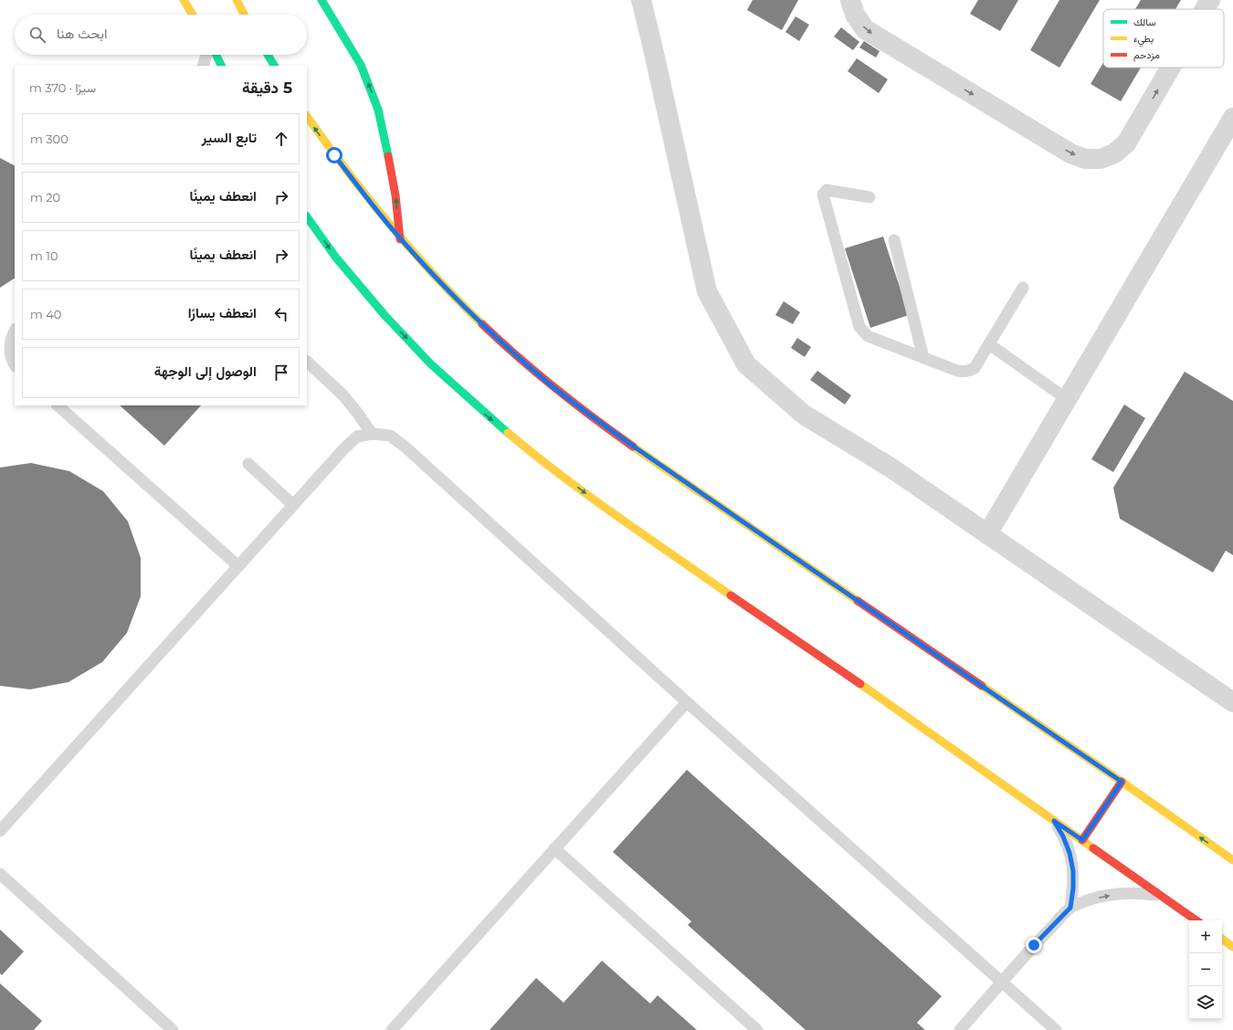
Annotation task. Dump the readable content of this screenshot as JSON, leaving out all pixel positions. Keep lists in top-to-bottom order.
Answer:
{
  "legend": ["سالك", "بطيء", "مزدحم"],
  "page": {
    "search": "ابحث هنا",
    "heading": ["5 دقيقة", "سيرًا · 370 m"],
    "list": [
      ["تابع السير", "300 m"],
      ["انعطف يمينًا", "20 m"],
      ["انعطف يمينًا", "10 m"],
      ["انعطف يسارًا", "40 m"],
      "الوصول إلى الوجهة"
    ],
    "map_buttons": ["+", "−"]
  }
}
